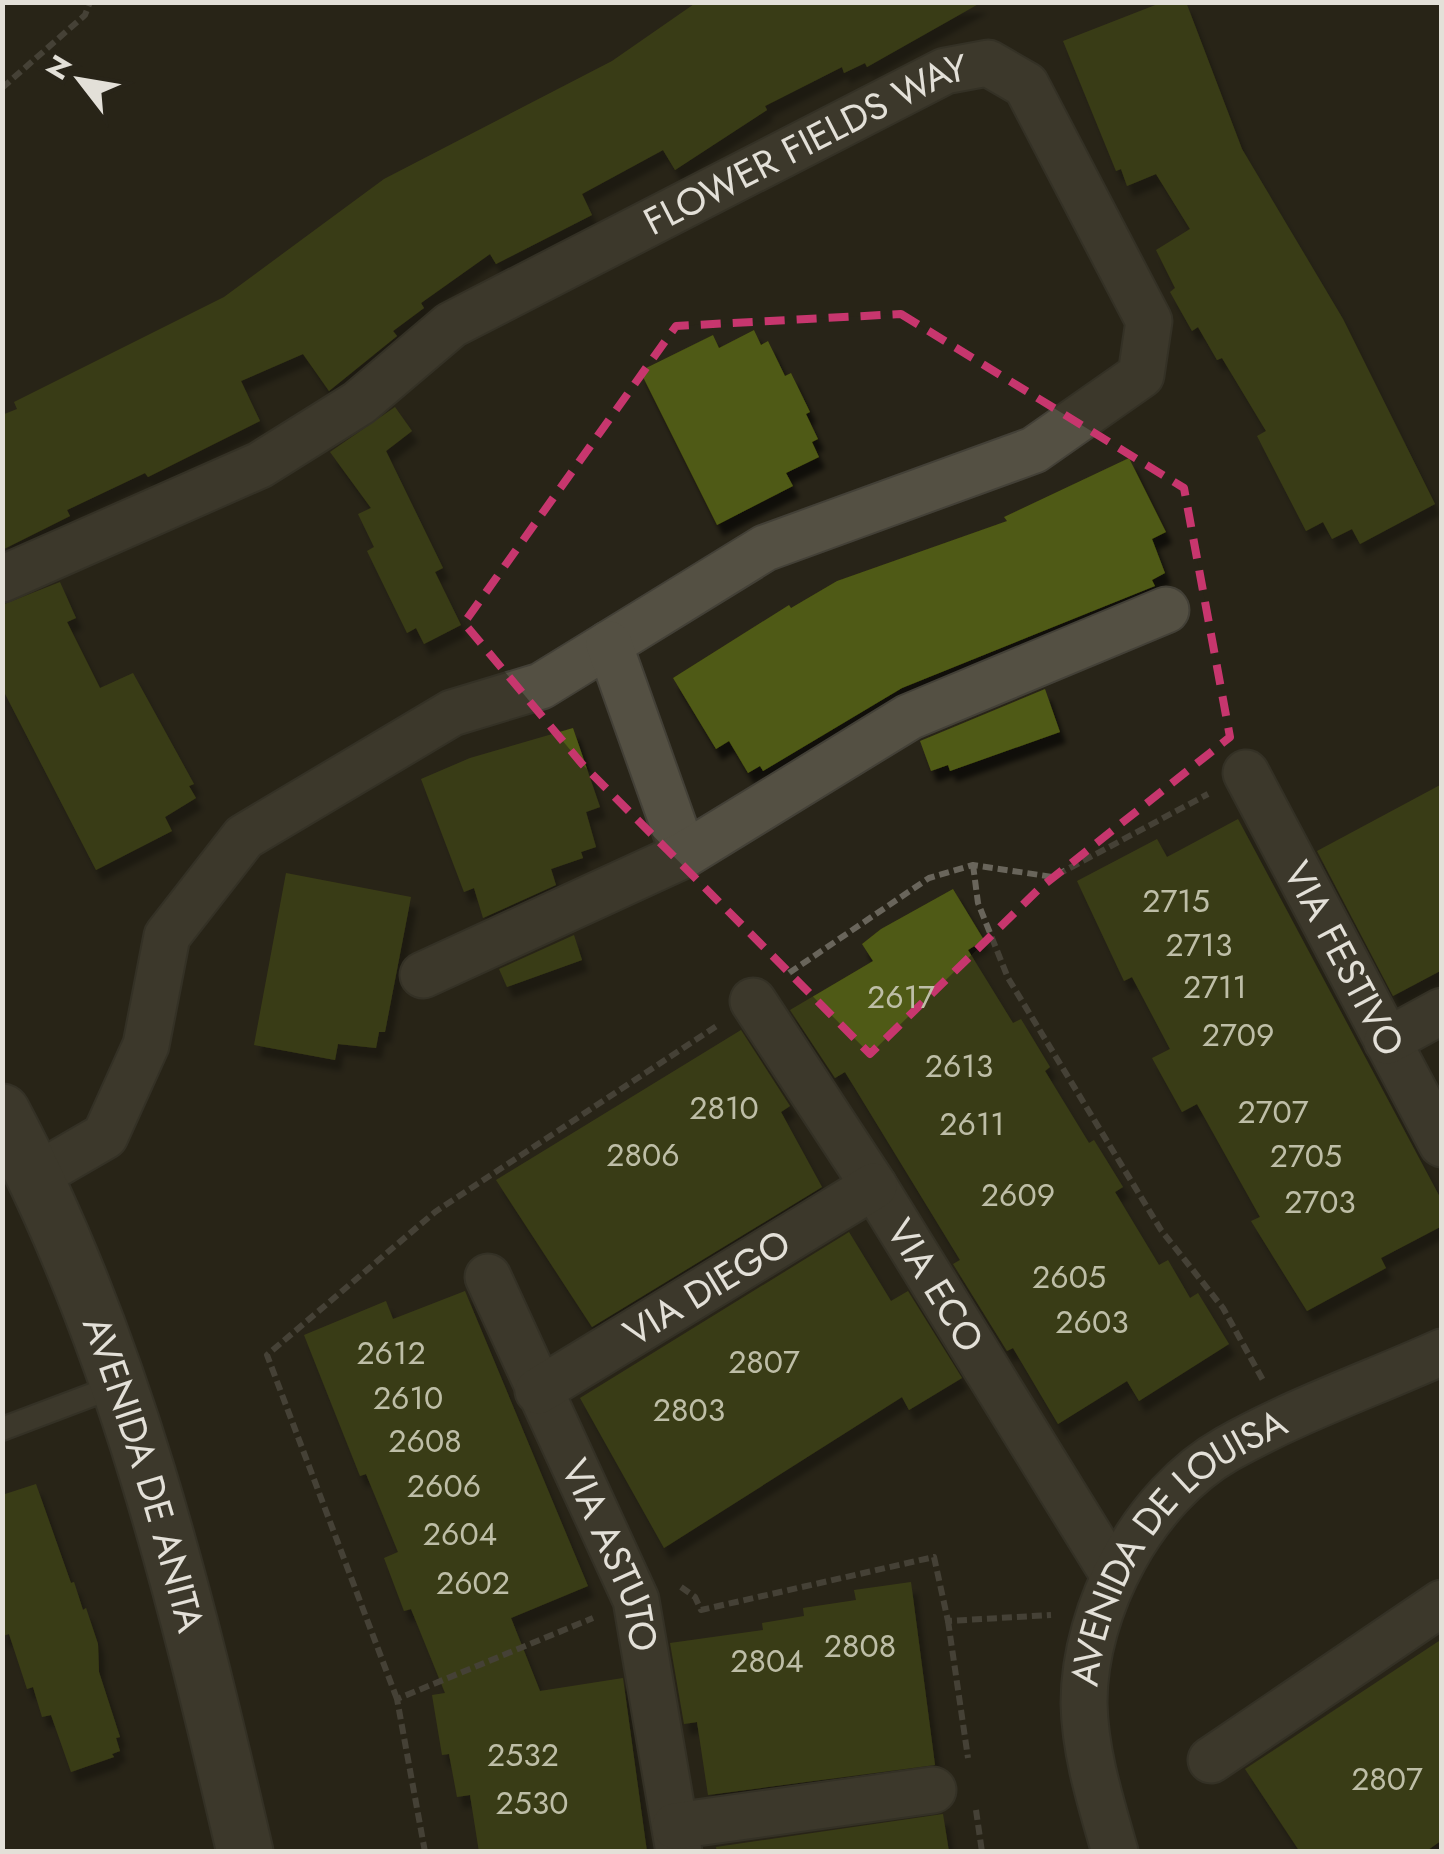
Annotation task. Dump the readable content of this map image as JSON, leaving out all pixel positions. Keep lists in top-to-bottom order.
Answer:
{
  "streets": {
    "street": [
      "FLOWER FIELDS WAY",
      "VIA FESTIVO",
      "VIA ECO",
      "VIA DIEGO",
      "AVENIDA DE ANITA",
      "VIA ASTUTO",
      "AVENIDA DE LOUISA"
    ]
  },
  "crossings": [
    ["FLOWER FIELDS WAY", "AVENIDA DE ANITA"],
    ["VIA ECO", "VIA DIEGO"],
    ["VIA ECO", "AVENIDA DE LOUISA"],
    ["VIA DIEGO", "VIA ASTUTO"]
  ],
  "house_numbers": [
    "2715",
    "2713",
    "2711",
    "2617",
    "2709",
    "2613",
    "2810",
    "2707",
    "2611",
    "2806",
    "2705",
    "2609",
    "2703",
    "2605",
    "2603",
    "2612",
    "2807",
    "2610",
    "2803",
    "2608",
    "2606",
    "2604",
    "2602",
    "2808",
    "2804",
    "2532",
    "2807",
    "2530"
  ],
  "north": "top left"
}
